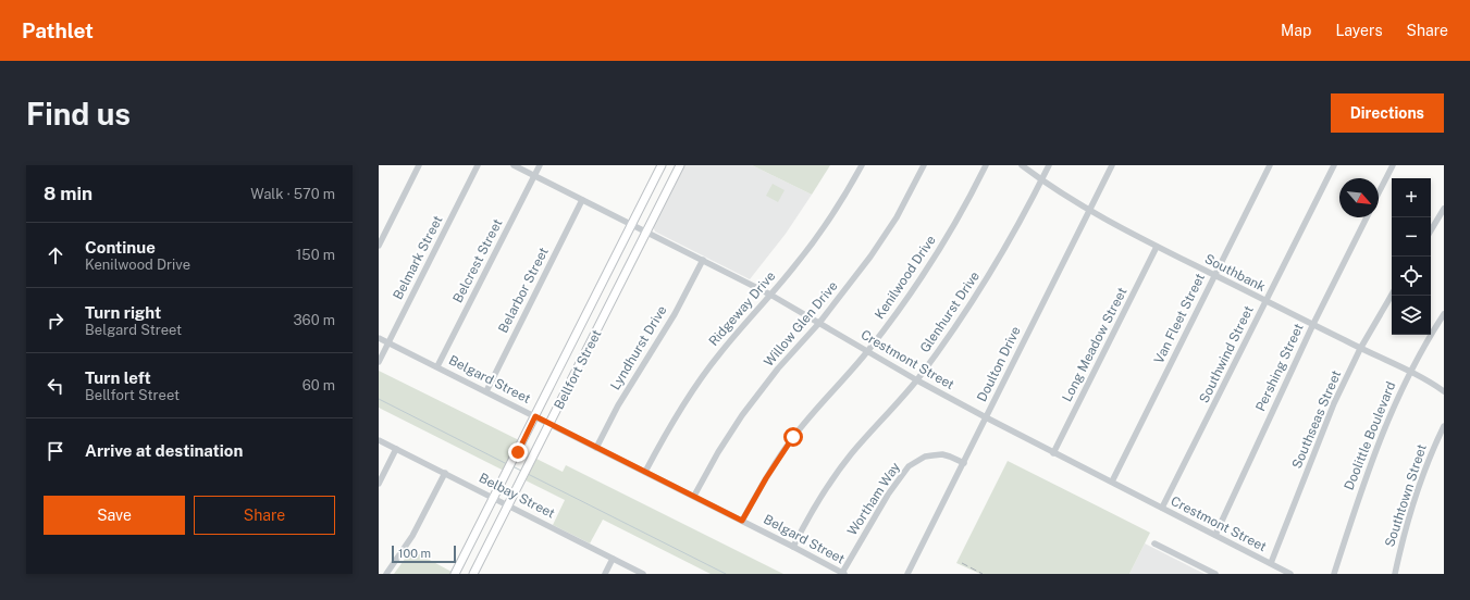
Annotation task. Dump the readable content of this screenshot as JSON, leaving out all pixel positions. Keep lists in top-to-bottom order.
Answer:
{
  "streets": {
    "main road": ["Bellfort Street"],
    "street": [
      "Belmark Street",
      "Belcrest Street",
      "Southbank",
      "Kenilwood Drive",
      "Belarbor Street",
      "Ridgeway Drive",
      "Glenhurst Drive",
      "Van Fleet Street",
      "Willow Glen Drive",
      "Long Meadow Street",
      "Lyndhurst Drive",
      "Southwind Street",
      "Crestmont Street",
      "Doulton Drive",
      "Pershing Street",
      "Belgard Street",
      "Southseas Street",
      "Doolittle Boulevard",
      "Belbay Street",
      "Southtown Street",
      "Wortham Way"
    ]
  },
  "crossings": [
    ["Belmark Street", "Belgard Street"],
    ["Belcrest Street", "Crestmont Street"],
    ["Belcrest Street", "Belgard Street"],
    ["Southbank", "Glenhurst Drive"],
    ["Southbank", "Van Fleet Street"],
    ["Southbank", "Long Meadow Street"],
    ["Southbank", "Southwind Street"],
    ["Southbank", "Doulton Drive"],
    ["Southbank", "Pershing Street"],
    ["Southbank", "Southseas Street"],
    ["Southbank", "Doolittle Boulevard"],
    ["Kenilwood Drive", "Crestmont Street"],
    ["Kenilwood Drive", "Belgard Street"],
    ["Belarbor Street", "Crestmont Street"],
    ["Belarbor Street", "Belgard Street"],
    ["Ridgeway Drive", "Crestmont Street"],
    ["Ridgeway Drive", "Belgard Street"],
    ["Glenhurst Drive", "Crestmont Street"],
    ["Glenhurst Drive", "Belgard Street"],
    ["Van Fleet Street", "Crestmont Street"],
    ["Willow Glen Drive", "Crestmont Street"],
    ["Willow Glen Drive", "Belgard Street"],
    ["Long Meadow Street", "Crestmont Street"],
    ["Lyndhurst Drive", "Crestmont Street"],
    ["Lyndhurst Drive", "Belgard Street"],
    ["Southwind Street", "Crestmont Street"],
    ["Crestmont Street", "Doulton Drive"],
    ["Crestmont Street", "Pershing Street"],
    ["Crestmont Street", "Bellfort Street"],
    ["Crestmont Street", "Southseas Street"],
    ["Doulton Drive", "Wortham Way"],
    ["Bellfort Street", "Belgard Street"],
    ["Bellfort Street", "Belbay Street"],
    ["Belgard Street", "Wortham Way"]
  ],
  "scale_bar": "100 m",
  "north": "bottom right",
  "page": {
    "header": "Pathlet",
    "nav": ["Map", "Layers", "Share"],
    "buttons": [
      "Directions",
      ["Save", "Share"]
    ],
    "title": "Find us",
    "heading": ["8 min", "Walk · 570 m"],
    "map_buttons": ["+", "−"],
    "list": [
      ["Continue", "Kenilwood Drive", "150 m"],
      ["Turn right", "Belgard Street", "360 m"],
      ["Turn left", "Bellfort Street", "60 m"],
      "Arrive at destination"
    ],
    "scale": "100 m"
  }
}
